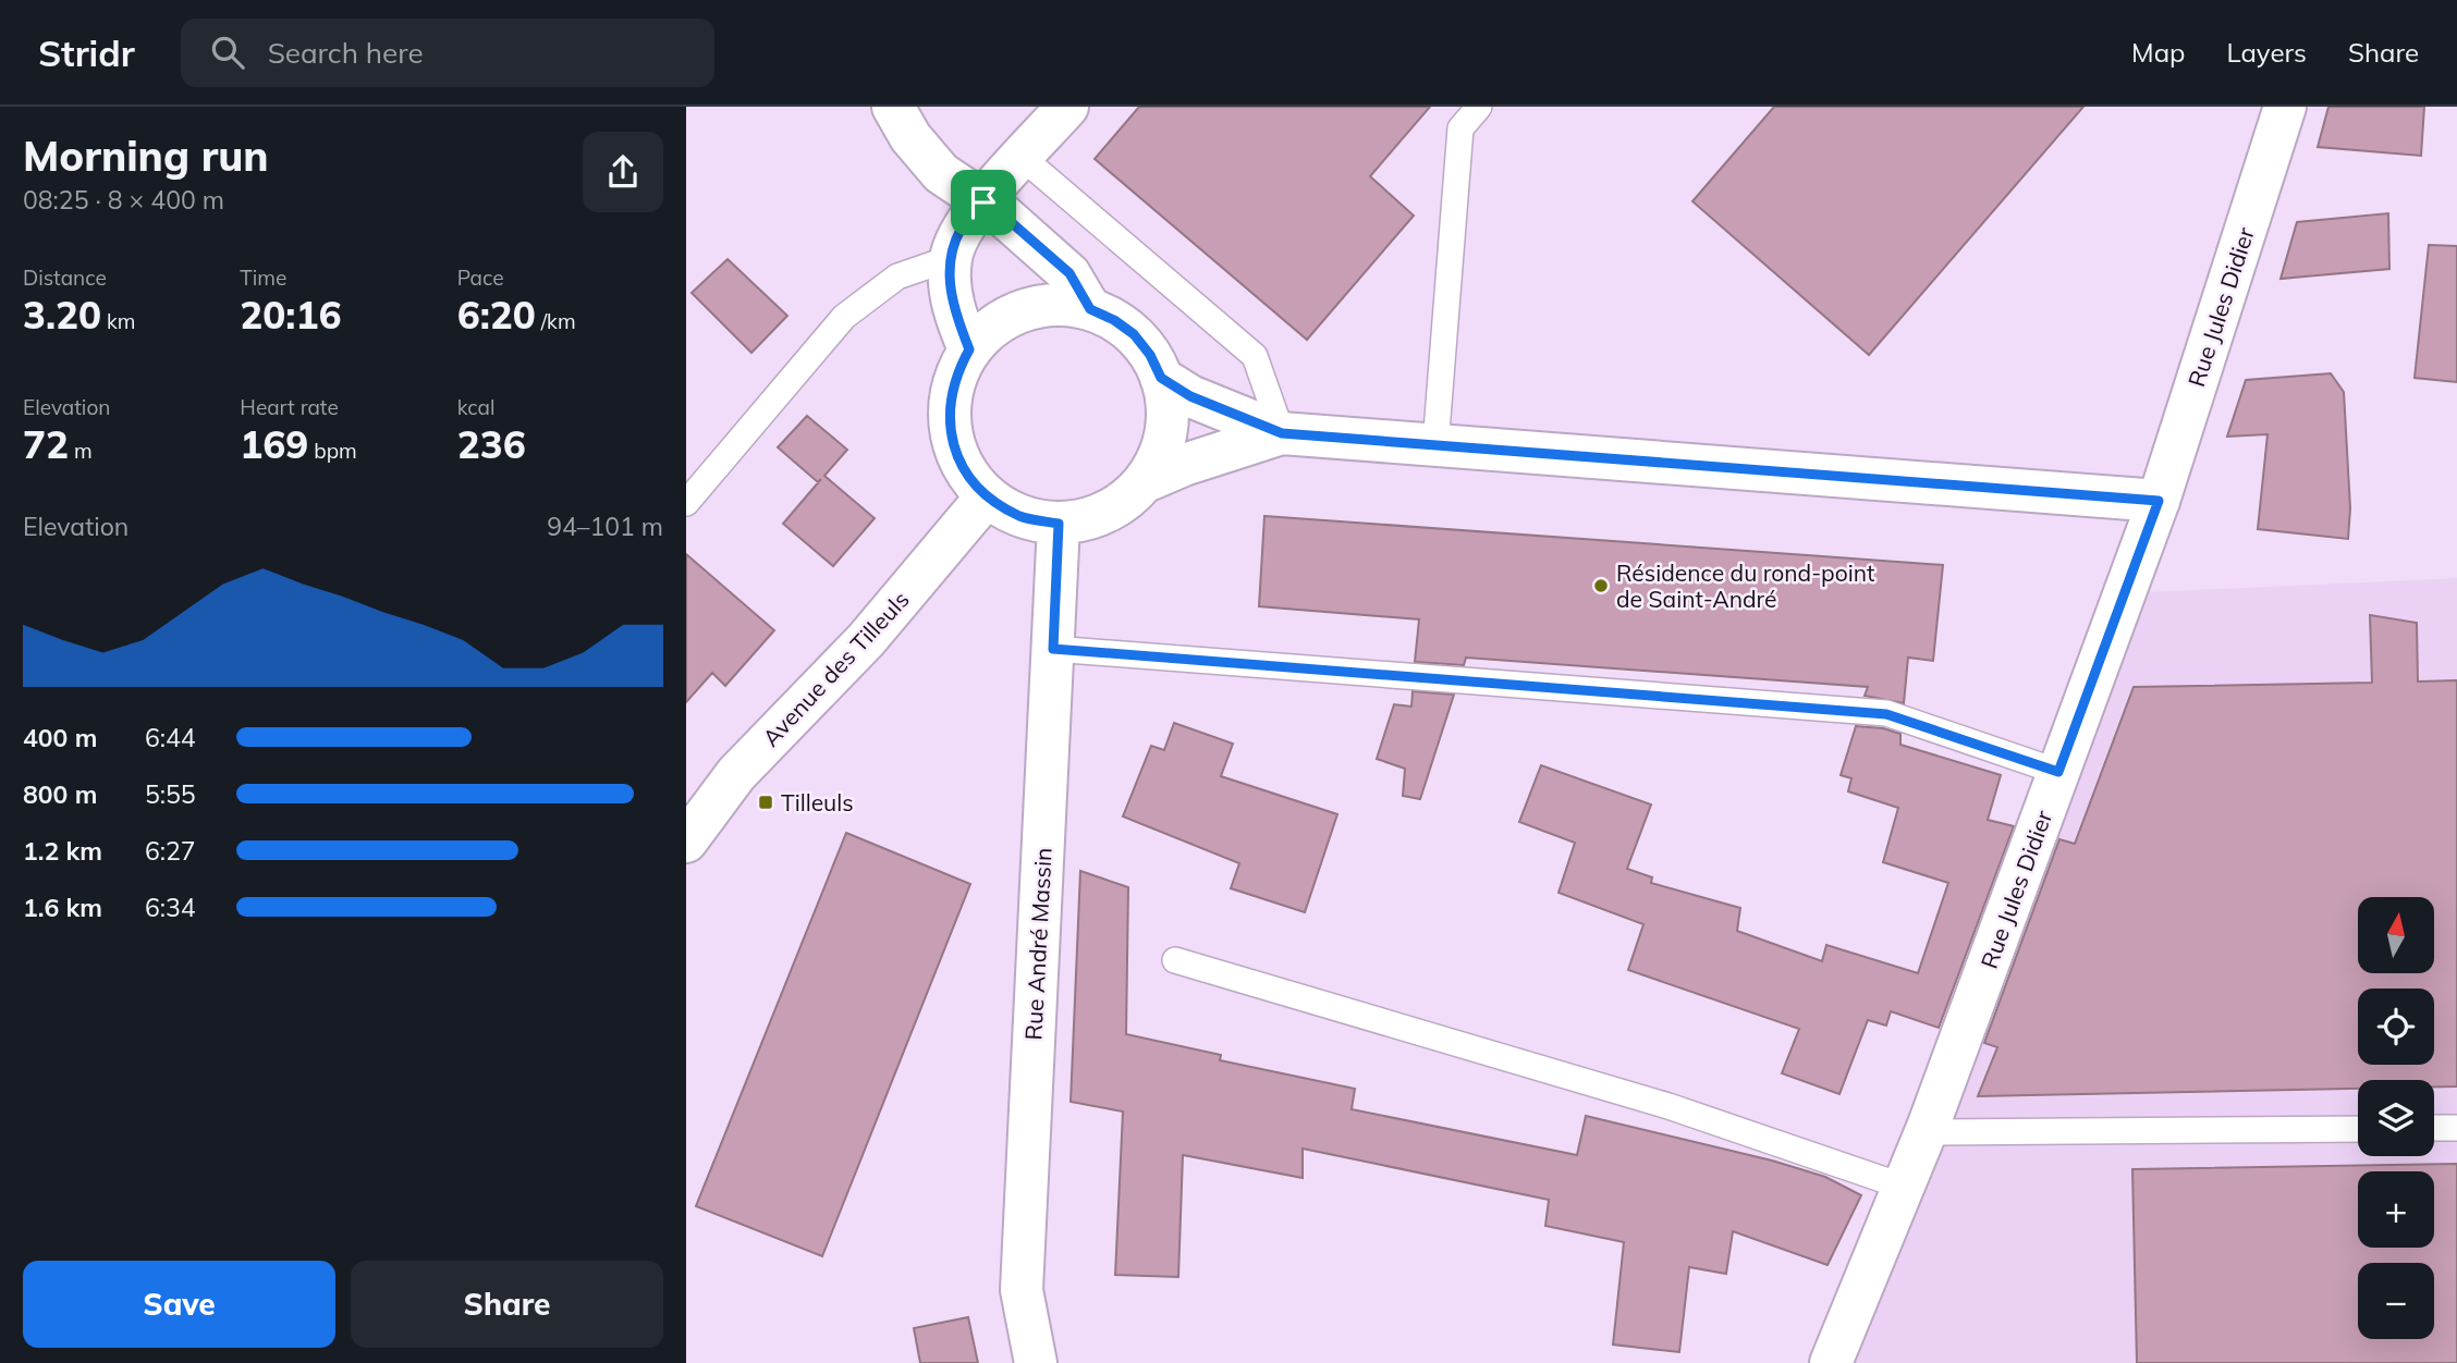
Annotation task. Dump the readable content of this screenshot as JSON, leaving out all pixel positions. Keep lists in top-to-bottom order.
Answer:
{
  "streets": {
    "street": ["Rue Jules Didier", "Avenue des Tilleuls", "Rue André Massin"]
  },
  "crossings": [
    ["Avenue des Tilleuls", "Rue André Massin"]
  ],
  "places": {
    "other": ["Résidence du rond-point de Saint-André"],
    "transit": ["Tilleuls"]
  },
  "north": "top",
  "page": {
    "header": "Stridr",
    "search": "Search here",
    "nav": ["Map", "Layers", "Share"],
    "heading": ["Morning run", "08:25 · 8 × 400 m"],
    "stats": [
      ["Distance", "3.20 km"],
      ["Time", "20:16"],
      ["Pace", "6:20 /km"],
      ["Elevation", "72 m"],
      ["Heart rate", "169 bpm"],
      ["kcal", "236"]
    ],
    "chart": ["Elevation", "94–101 m"],
    "list": [
      {
        "name": "400 m",
        "note": "6:44"
      },
      {
        "name": "800 m",
        "note": "5:55"
      },
      {
        "name": "1.2 km",
        "note": "6:27"
      },
      {
        "name": "1.6 km",
        "note": "6:34"
      }
    ],
    "map_buttons": ["+", "−"],
    "buttons": ["Save", "Share"]
  }
}
